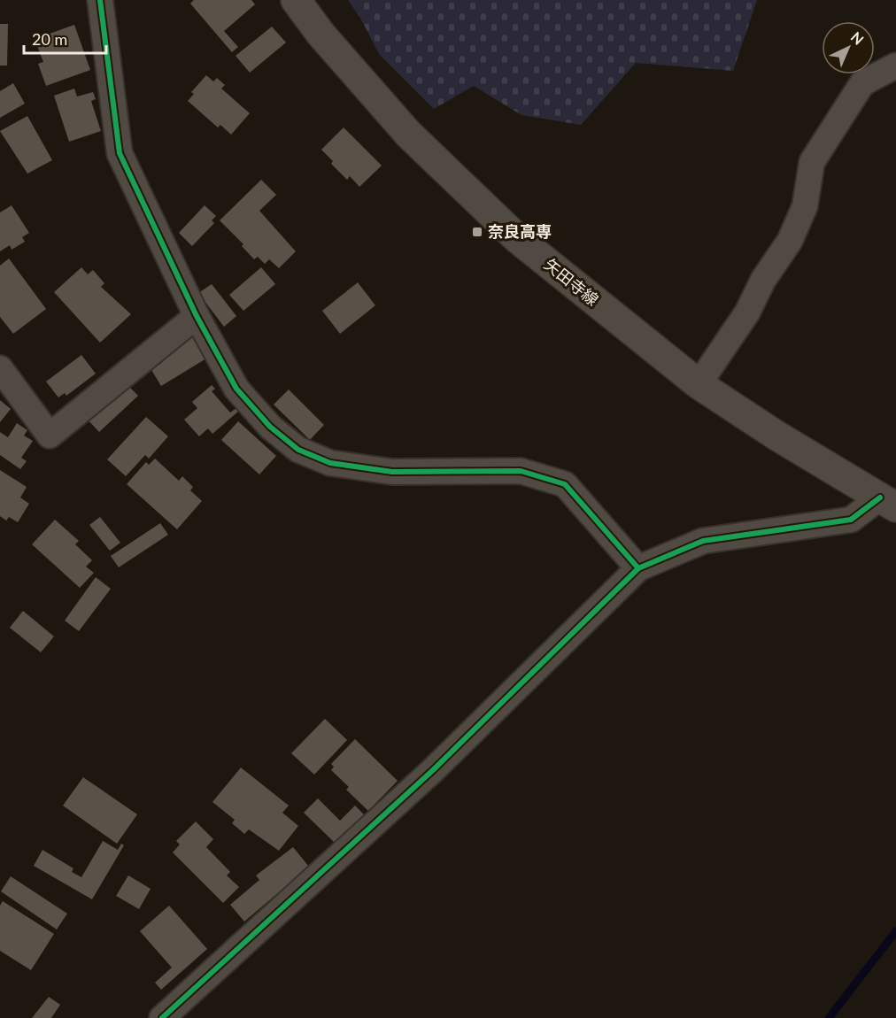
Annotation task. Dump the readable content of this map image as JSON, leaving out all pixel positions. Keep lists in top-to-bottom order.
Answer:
{
  "streets": {
    "main road": ["矢田寺線"]
  },
  "places": {
    "transit": ["奈良高専"]
  },
  "scale_bar": "20 m",
  "north": "top right"
}
